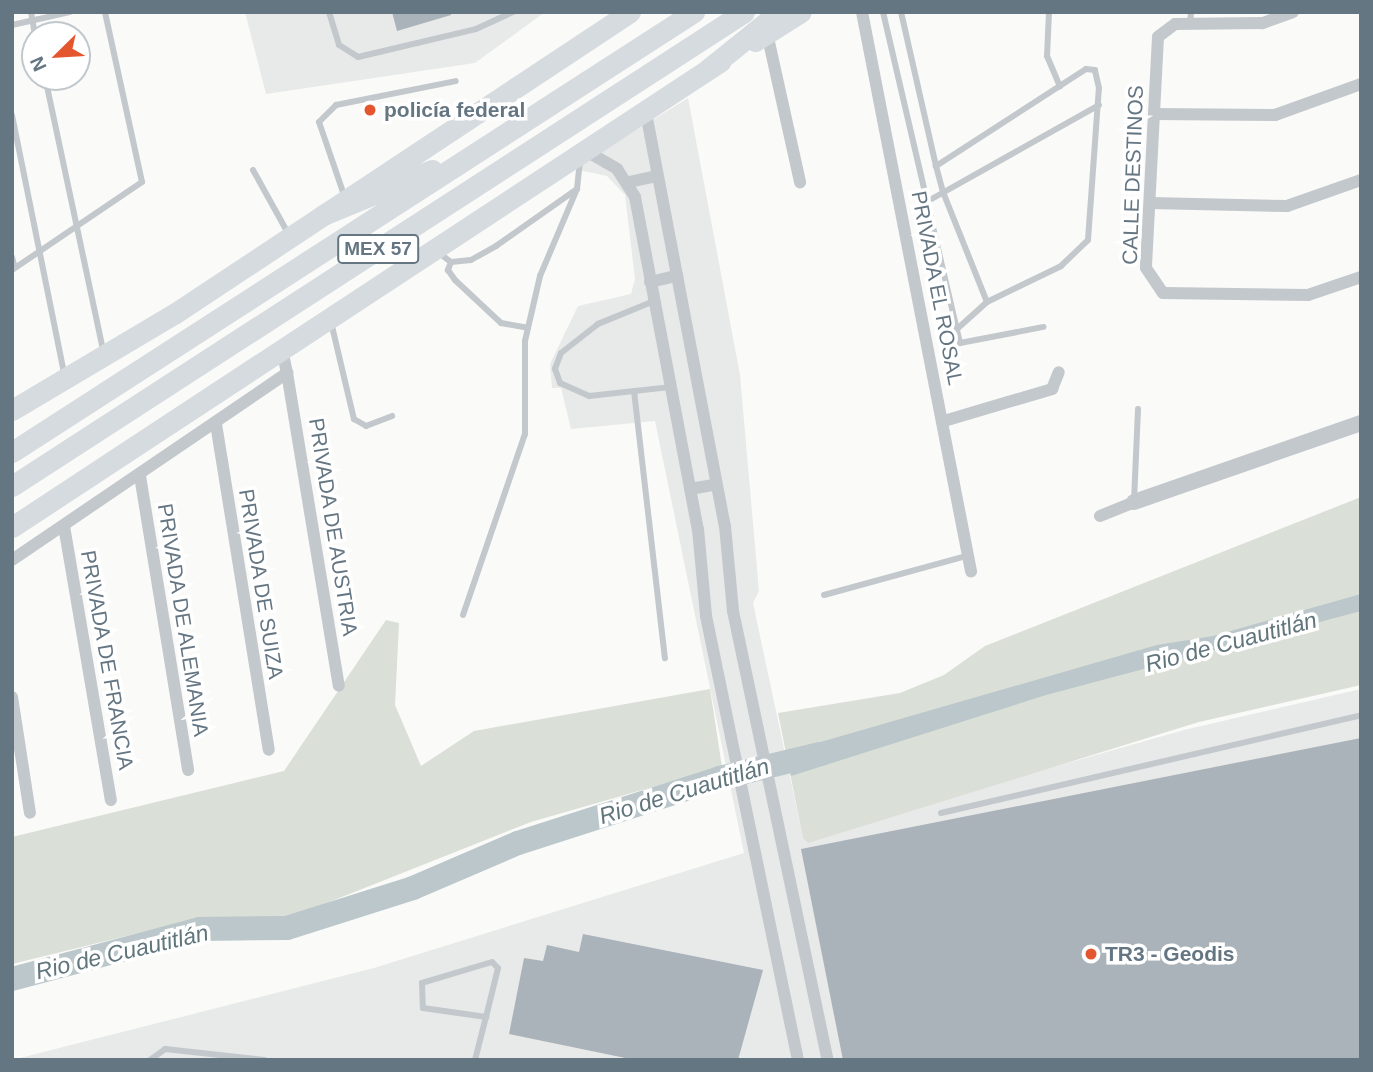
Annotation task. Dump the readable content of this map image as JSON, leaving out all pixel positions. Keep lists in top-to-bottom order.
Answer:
{
  "streets": {
    "main road": ["MEX 57"],
    "street": [
      "CALLE DESTINOS",
      "PRIVADA EL ROSAL",
      "PRIVADA DE AUSTRIA",
      "PRIVADA DE SUIZA",
      "PRIVADA DE ALEMANIA",
      "PRIVADA DE FRANCIA"
    ]
  },
  "water": ["Rio de Cuautitlán"],
  "places": ["policía federal", "TR3 - Geodis"],
  "north": "bottom left"
}
